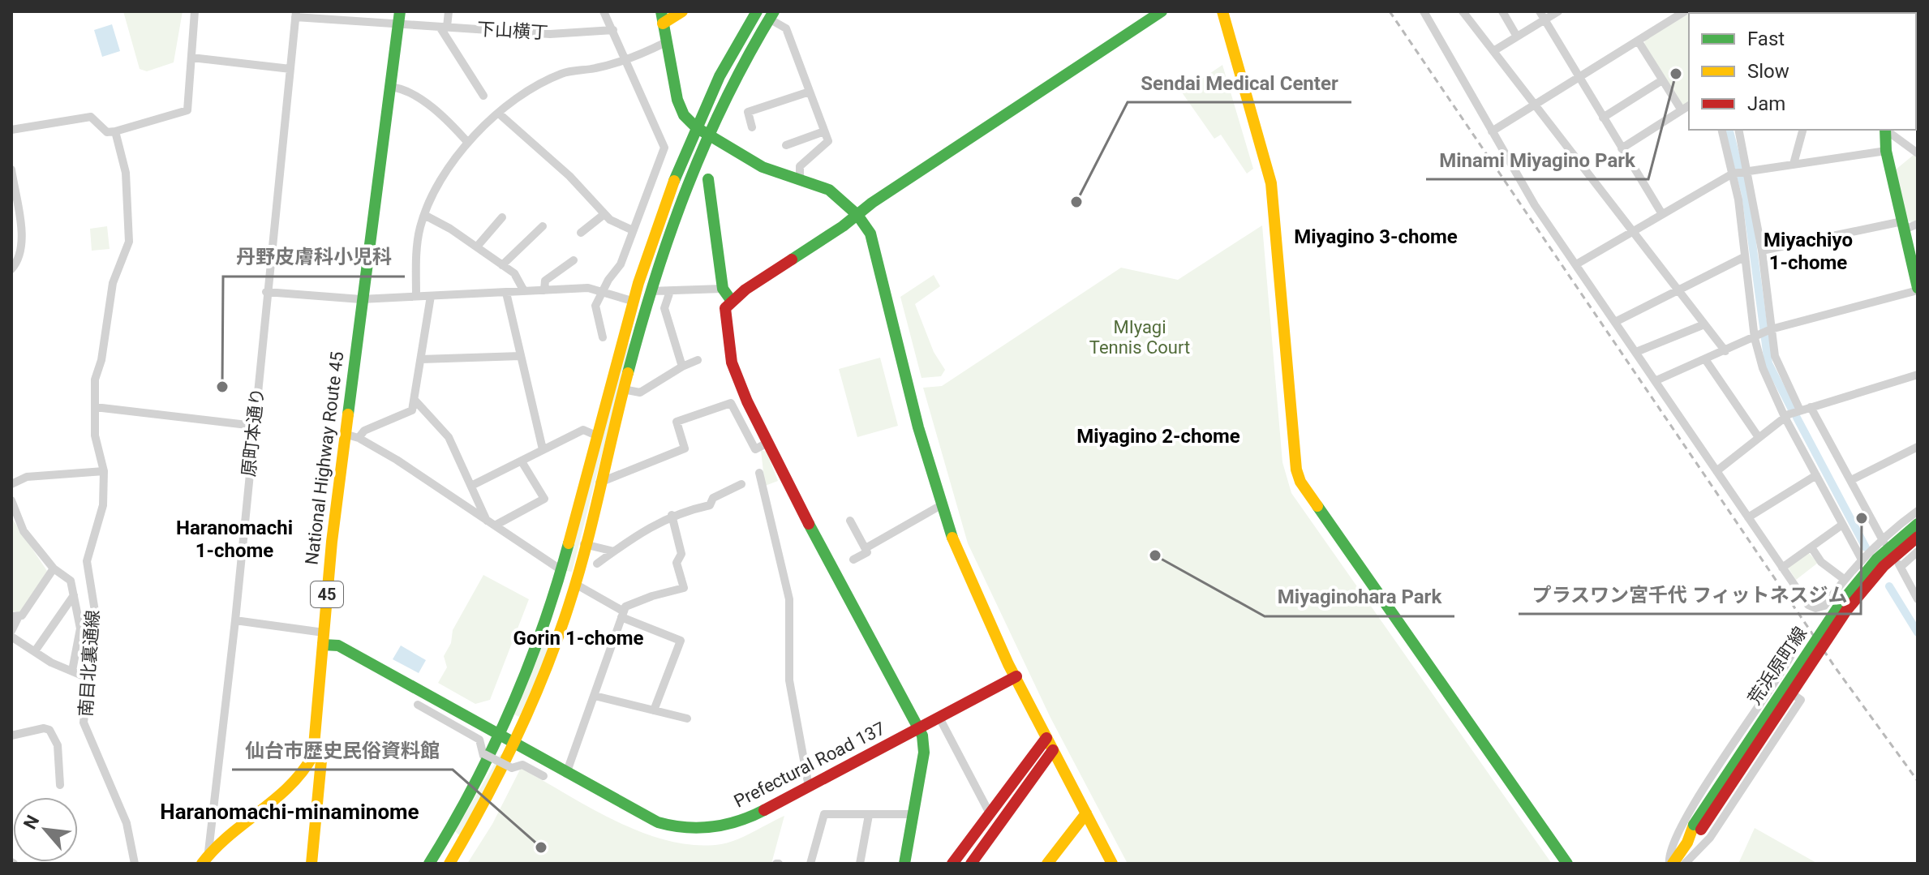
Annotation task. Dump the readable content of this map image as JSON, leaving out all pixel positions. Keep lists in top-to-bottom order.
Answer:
{
  "streets": {
    "main road": [
      "National Highway Route 45",
      "45",
      "荒浜原町線",
      "Prefectural Road 137"
    ],
    "street": ["下山横丁", "原町本通り", "南目北裏通線"]
  },
  "crossings": [
    ["下山横丁", "原町本通り"],
    ["下山横丁", "National Highway Route 45"],
    ["原町本通り", "National Highway Route 45"],
    ["National Highway Route 45", "Prefectural Road 137"]
  ],
  "districts": [
    "Miyagino 3-chome",
    "Miyachiyo 1-chome",
    "Miyagino 2-chome",
    "Haranomachi 1-chome",
    "Gorin 1-chome",
    "Haranomachi-minaminome"
  ],
  "parks": ["MIyagi Tennis Court"],
  "places": [
    "Minami Miyagino Park",
    "Sendai Medical Center",
    "丹野皮膚科小児科",
    "プラスワン宮千代 フィットネスジム",
    "Miyaginohara Park",
    "仙台市歴史民俗資料館"
  ],
  "legend": ["Fast", "Slow", "Jam"],
  "north": "top left"
}
